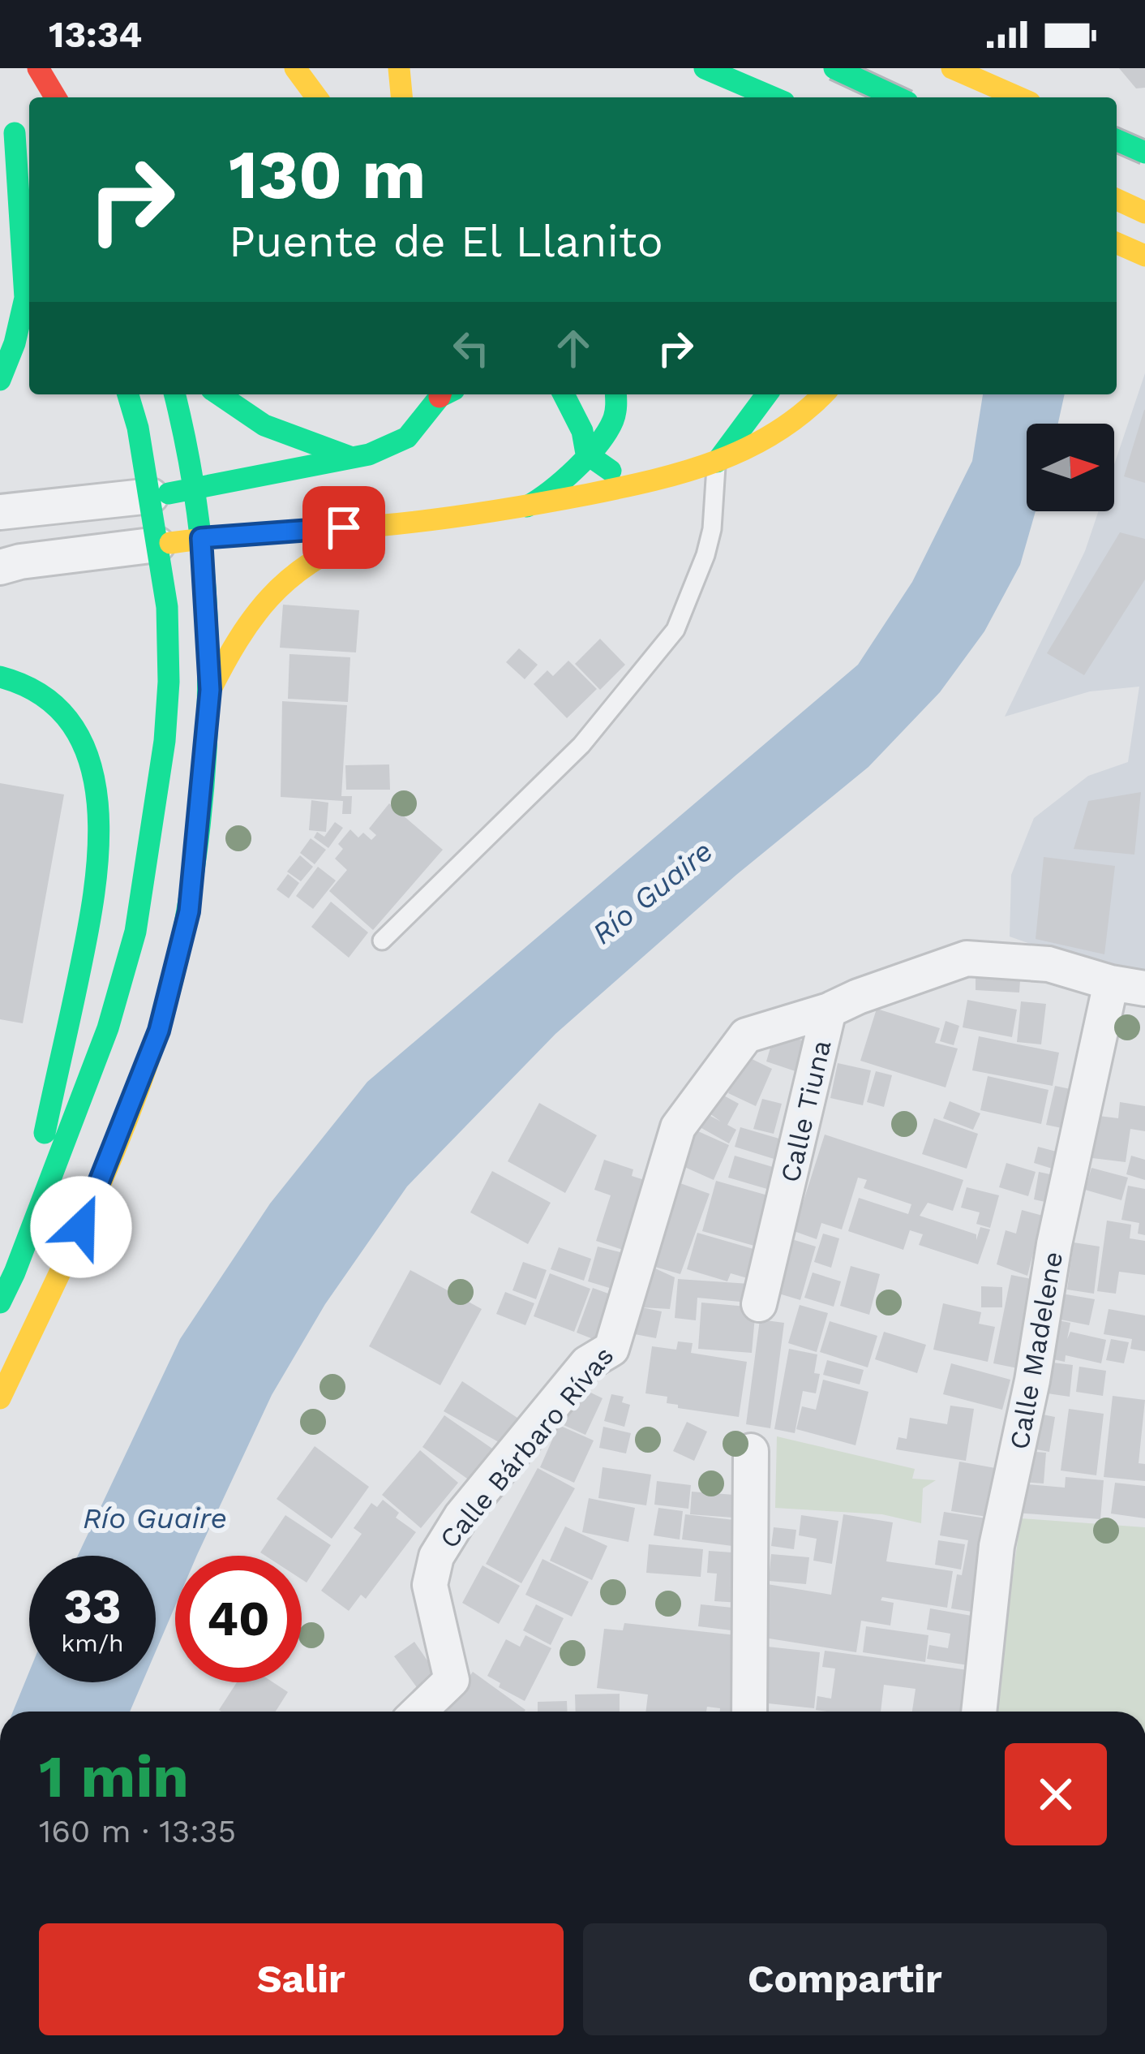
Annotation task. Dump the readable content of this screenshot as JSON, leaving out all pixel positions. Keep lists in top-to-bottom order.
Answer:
{
  "streets": {
    "street": ["Calle Tiuna", "Calle Madelene", "Calle Bárbaro Rívas"]
  },
  "crossings": [
    ["Calle Tiuna", "Calle Madelene"],
    ["Calle Tiuna", "Calle Bárbaro Rívas"]
  ],
  "water": ["Río Guaire"],
  "north": "right",
  "page": {
    "status": "13:34",
    "turn": ["130 m", "Puente de El Llanito"],
    "speed": "33 km/h",
    "limit": "40",
    "heading": ["1 min", "160 m · 13:35"],
    "buttons": ["Salir", "Compartir"]
  }
}
